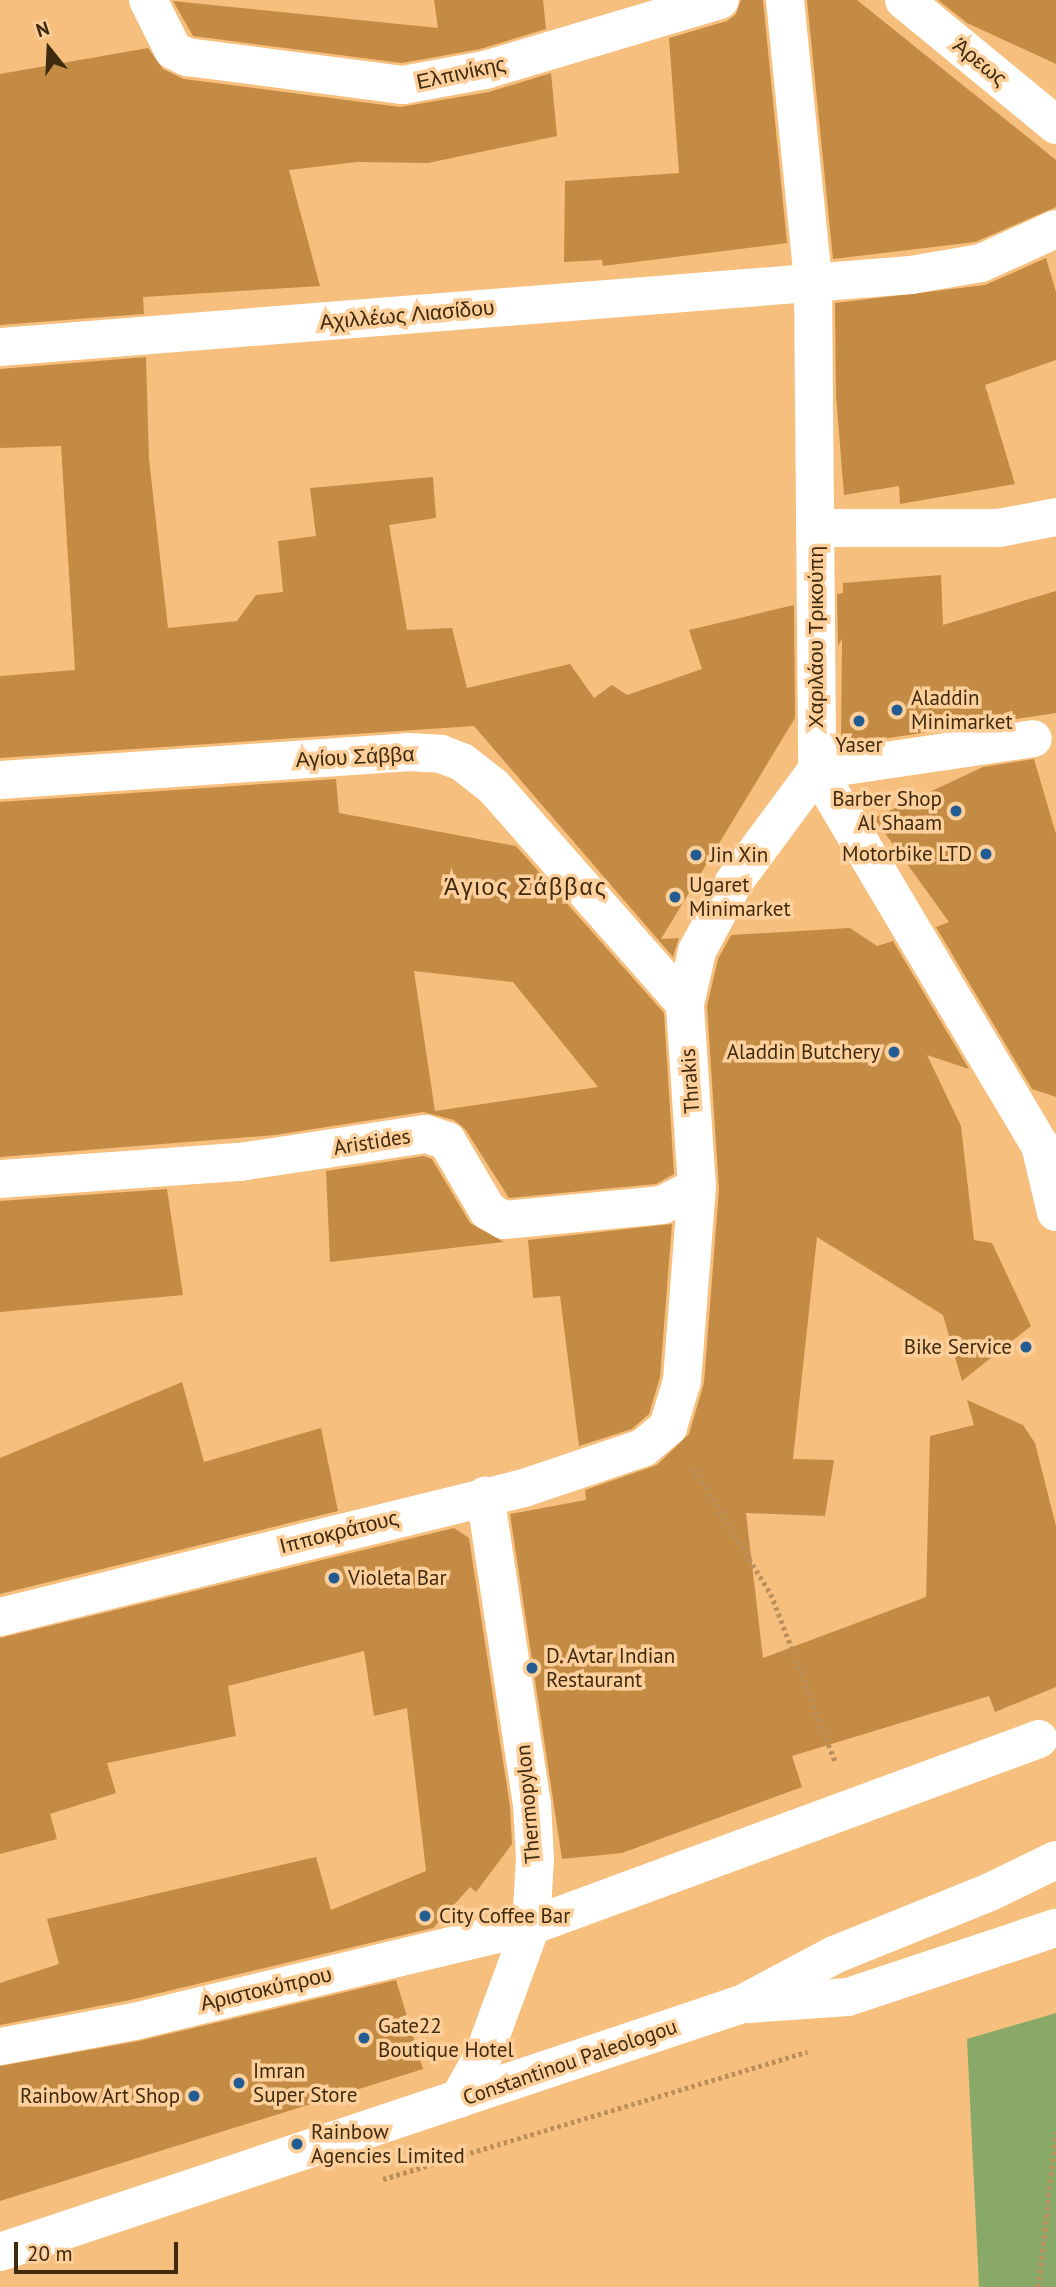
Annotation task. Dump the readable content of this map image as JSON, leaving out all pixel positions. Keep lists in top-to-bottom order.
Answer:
{
  "streets": {
    "street": [
      "Άρεως",
      "Ελπινίκης",
      "Αχιλλέως Λιασίδου",
      "Χαριλάου Τρικούπη",
      "Αγίου Σάββα",
      "Thrakis",
      "Aristides",
      "Ιπποκράτους",
      "Thermopylon",
      "Αριστοκύπρου",
      "Constantinou Paleologou"
    ]
  },
  "crossings": [
    ["Αχιλλέως Λιασίδου", "Χαριλάου Τρικούπη"],
    ["Χαριλάου Τρικούπη", "Thrakis"],
    ["Αγίου Σάββα", "Thrakis"],
    ["Thrakis", "Aristides"],
    ["Thrakis", "Ιπποκράτους"],
    ["Ιπποκράτους", "Thermopylon"],
    ["Thermopylon", "Αριστοκύπρου"],
    ["Thermopylon", "Constantinou Paleologou"]
  ],
  "districts": ["Άγιος Σάββας"],
  "places": [
    "Aladdin Minimarket",
    "Yaser",
    "Barber Shop Al Shaam",
    "Motorbike LTD",
    "Jin Xin",
    "Ugaret Minimarket",
    "Aladdin Butchery",
    "Bike Service",
    "Violeta Bar",
    "D. Avtar Indian Restaurant",
    "City Coffee Bar",
    "Gate22 Boutique Hotel",
    "Imran Super Store",
    "Rainbow Art Shop",
    "Rainbow Agencies Limited"
  ],
  "scale_bar": "20 m",
  "north": "top"
}
